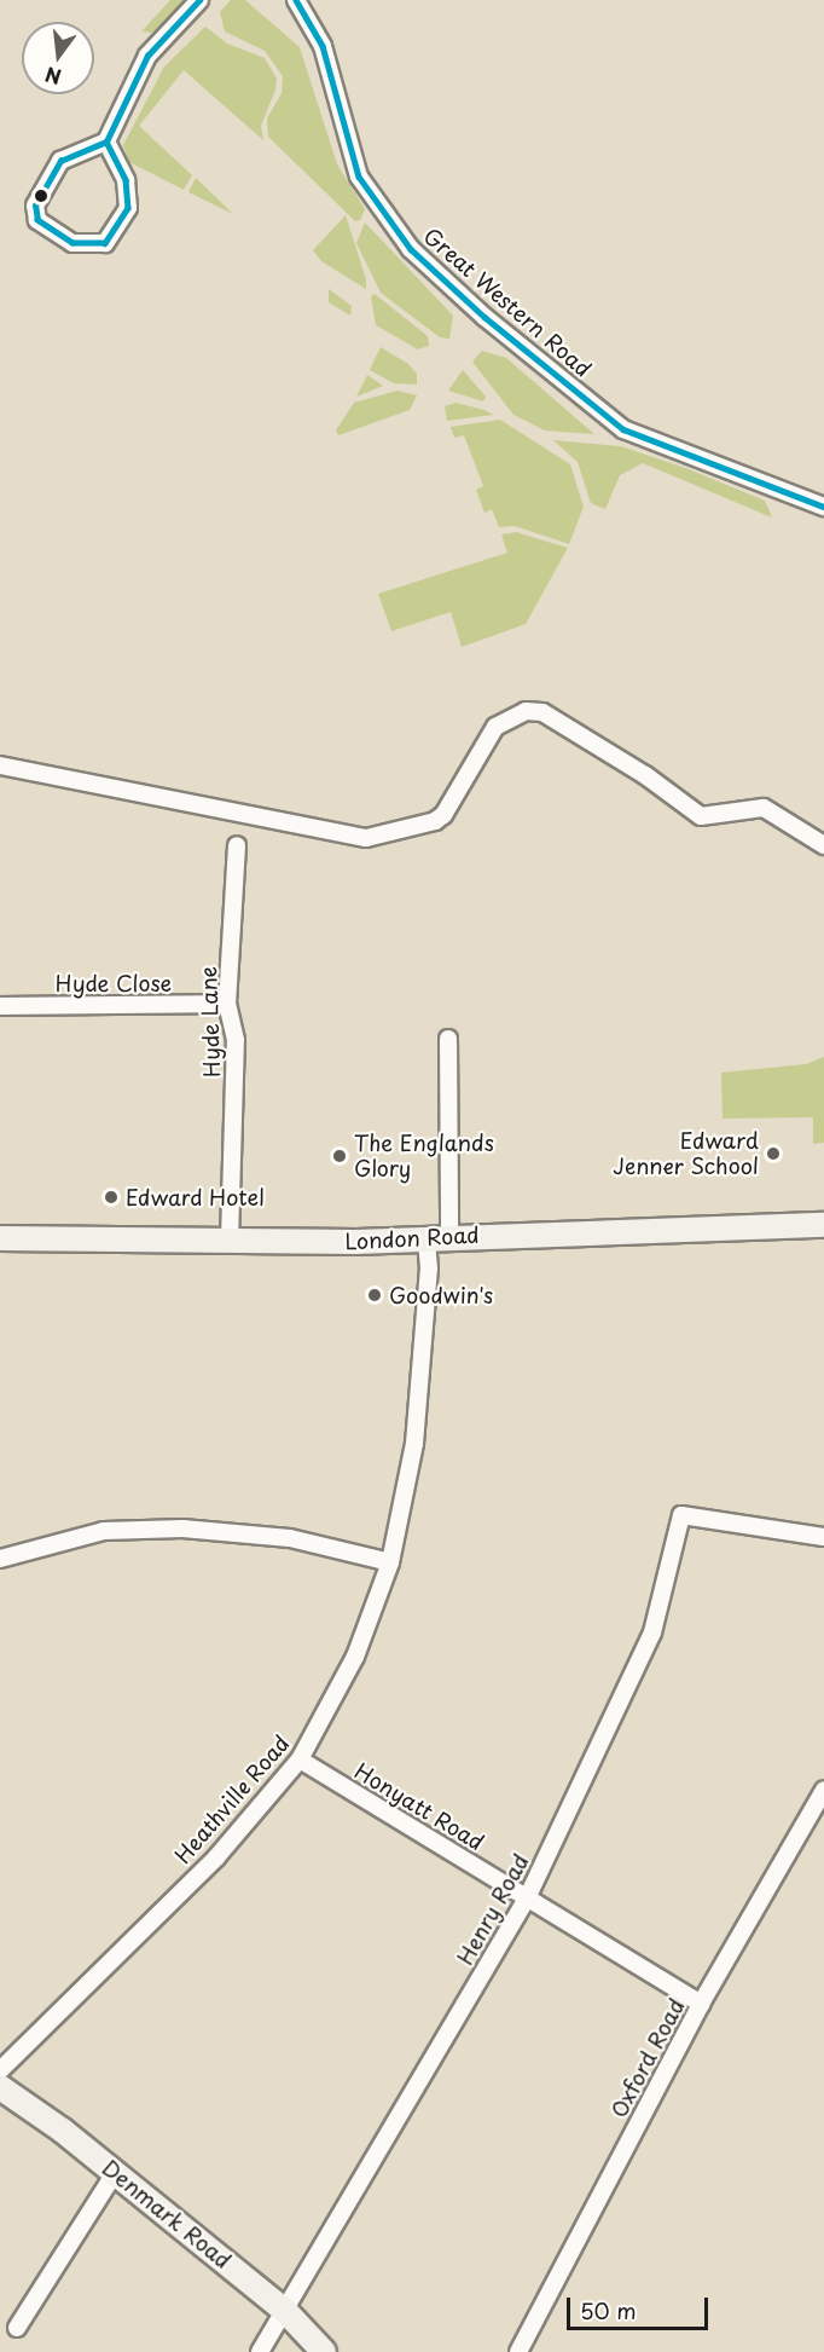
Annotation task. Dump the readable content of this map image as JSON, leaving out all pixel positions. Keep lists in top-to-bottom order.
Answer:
{
  "streets": {
    "main road": ["London Road", "Denmark Road"],
    "street": [
      "Great Western Road",
      "Hyde Close",
      "Hyde Lane",
      "Heathville Road",
      "Honyatt Road",
      "Henry Road",
      "Oxford Road"
    ]
  },
  "crossings": [
    ["Hyde Close", "Hyde Lane"],
    ["Hyde Lane", "London Road"],
    ["London Road", "Heathville Road"],
    ["Heathville Road", "Honyatt Road"],
    ["Honyatt Road", "Henry Road"],
    ["Honyatt Road", "Oxford Road"],
    ["Henry Road", "Denmark Road"]
  ],
  "places": [
    "Edward Jenner School",
    "The Englands Glory",
    "Edward Hotel",
    "Goodwin's"
  ],
  "scale_bar": "50 m",
  "north": "bottom"
}
